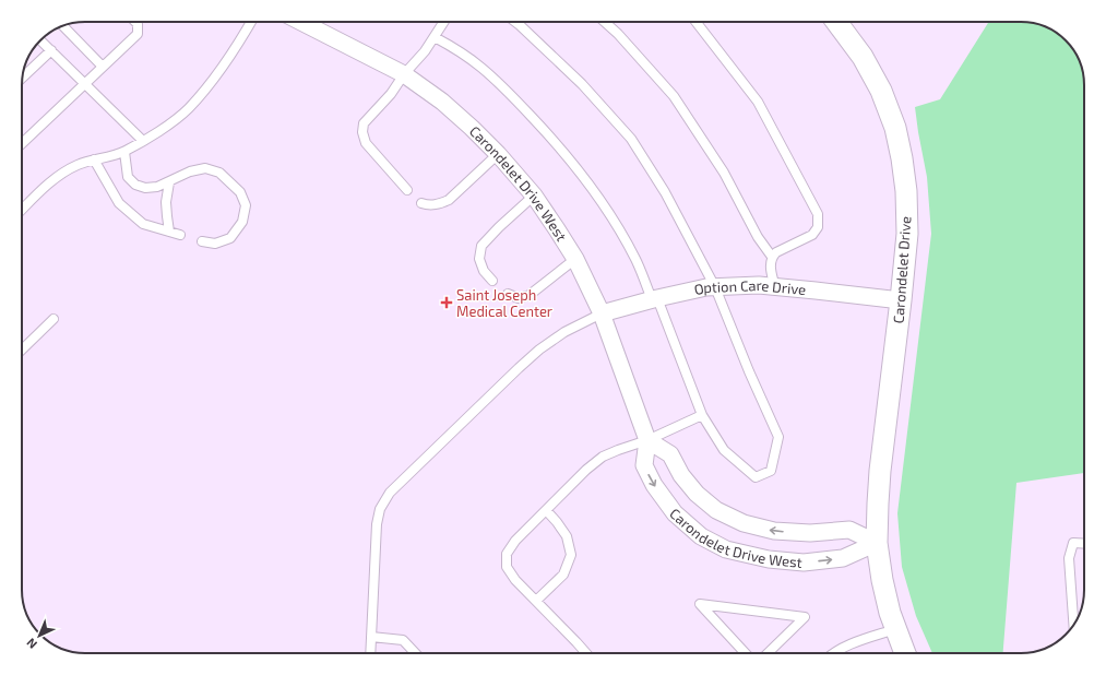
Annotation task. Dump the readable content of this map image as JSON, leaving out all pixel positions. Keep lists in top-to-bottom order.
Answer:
{
  "streets": {
    "street": ["Carondelet Drive West", "Carondelet Drive", "Option Care Drive"]
  },
  "crossings": [
    ["Carondelet Drive West", "Carondelet Drive"],
    ["Carondelet Drive West", "Option Care Drive"],
    ["Carondelet Drive", "Option Care Drive"]
  ],
  "places": {
    "health": ["Saint Joseph Medical Center"]
  },
  "north": "bottom left"
}
